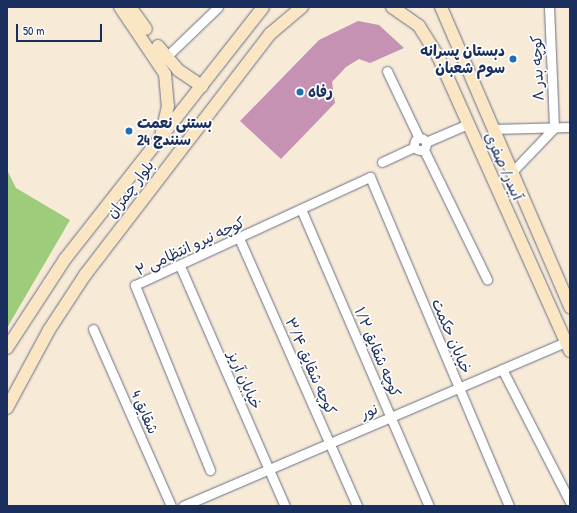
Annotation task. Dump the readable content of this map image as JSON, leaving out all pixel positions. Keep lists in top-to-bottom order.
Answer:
{
  "streets": {
    "main road": ["آبیدر/ صفری", "بلوار چمران"],
    "street": [
      "کوچه بدر ۸",
      "کوچه نیرو انتظامی ۲",
      "خیابان حکمت",
      "کوچه شقایق ۱/۲",
      "کوچه شقایق ۳/۴",
      "خیابان آریز",
      "نور",
      "شقایق 4"
    ]
  },
  "crossings": [
    ["آبیدر/ صفری", "نور"],
    ["کوچه نیرو انتظامی ۲", "خیابان حکمت"],
    ["کوچه نیرو انتظامی ۲", "کوچه شقایق ۱/۲"],
    ["کوچه نیرو انتظامی ۲", "کوچه شقایق ۳/۴"],
    ["کوچه نیرو انتظامی ۲", "خیابان آریز"],
    ["خیابان حکمت", "نور"],
    ["کوچه شقایق ۱/۲", "نور"],
    ["کوچه شقایق ۳/۴", "نور"],
    ["خیابان آریز", "نور"]
  ],
  "places": ["دبستان پسرانه سوم شعبان", "رفاه", "بستنی نعمت سنندج 24"],
  "scale_bar": "50 m"
}
